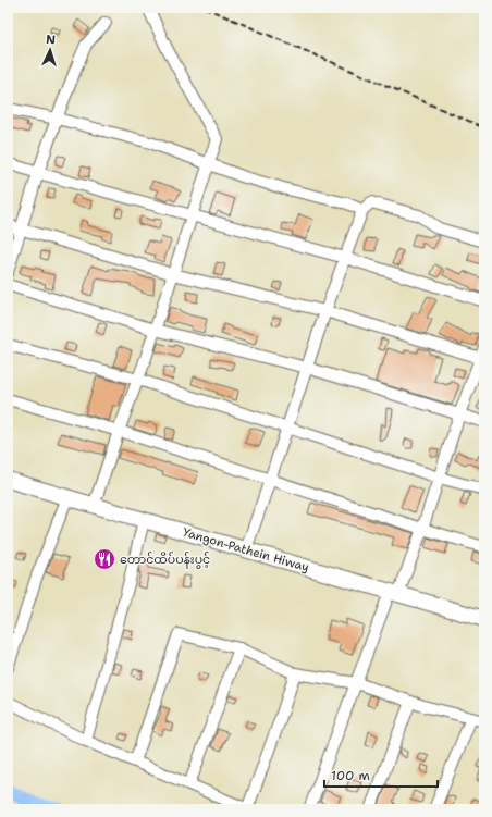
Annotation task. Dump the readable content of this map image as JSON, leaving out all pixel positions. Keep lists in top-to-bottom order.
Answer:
{
  "streets": {
    "highway": ["Yangon-Pathein Hiway"]
  },
  "places": {
    "restaurant": ["တောင်ထိပ်ပန်းပွင့်"]
  },
  "scale_bar": "100 m",
  "north": "top"
}
